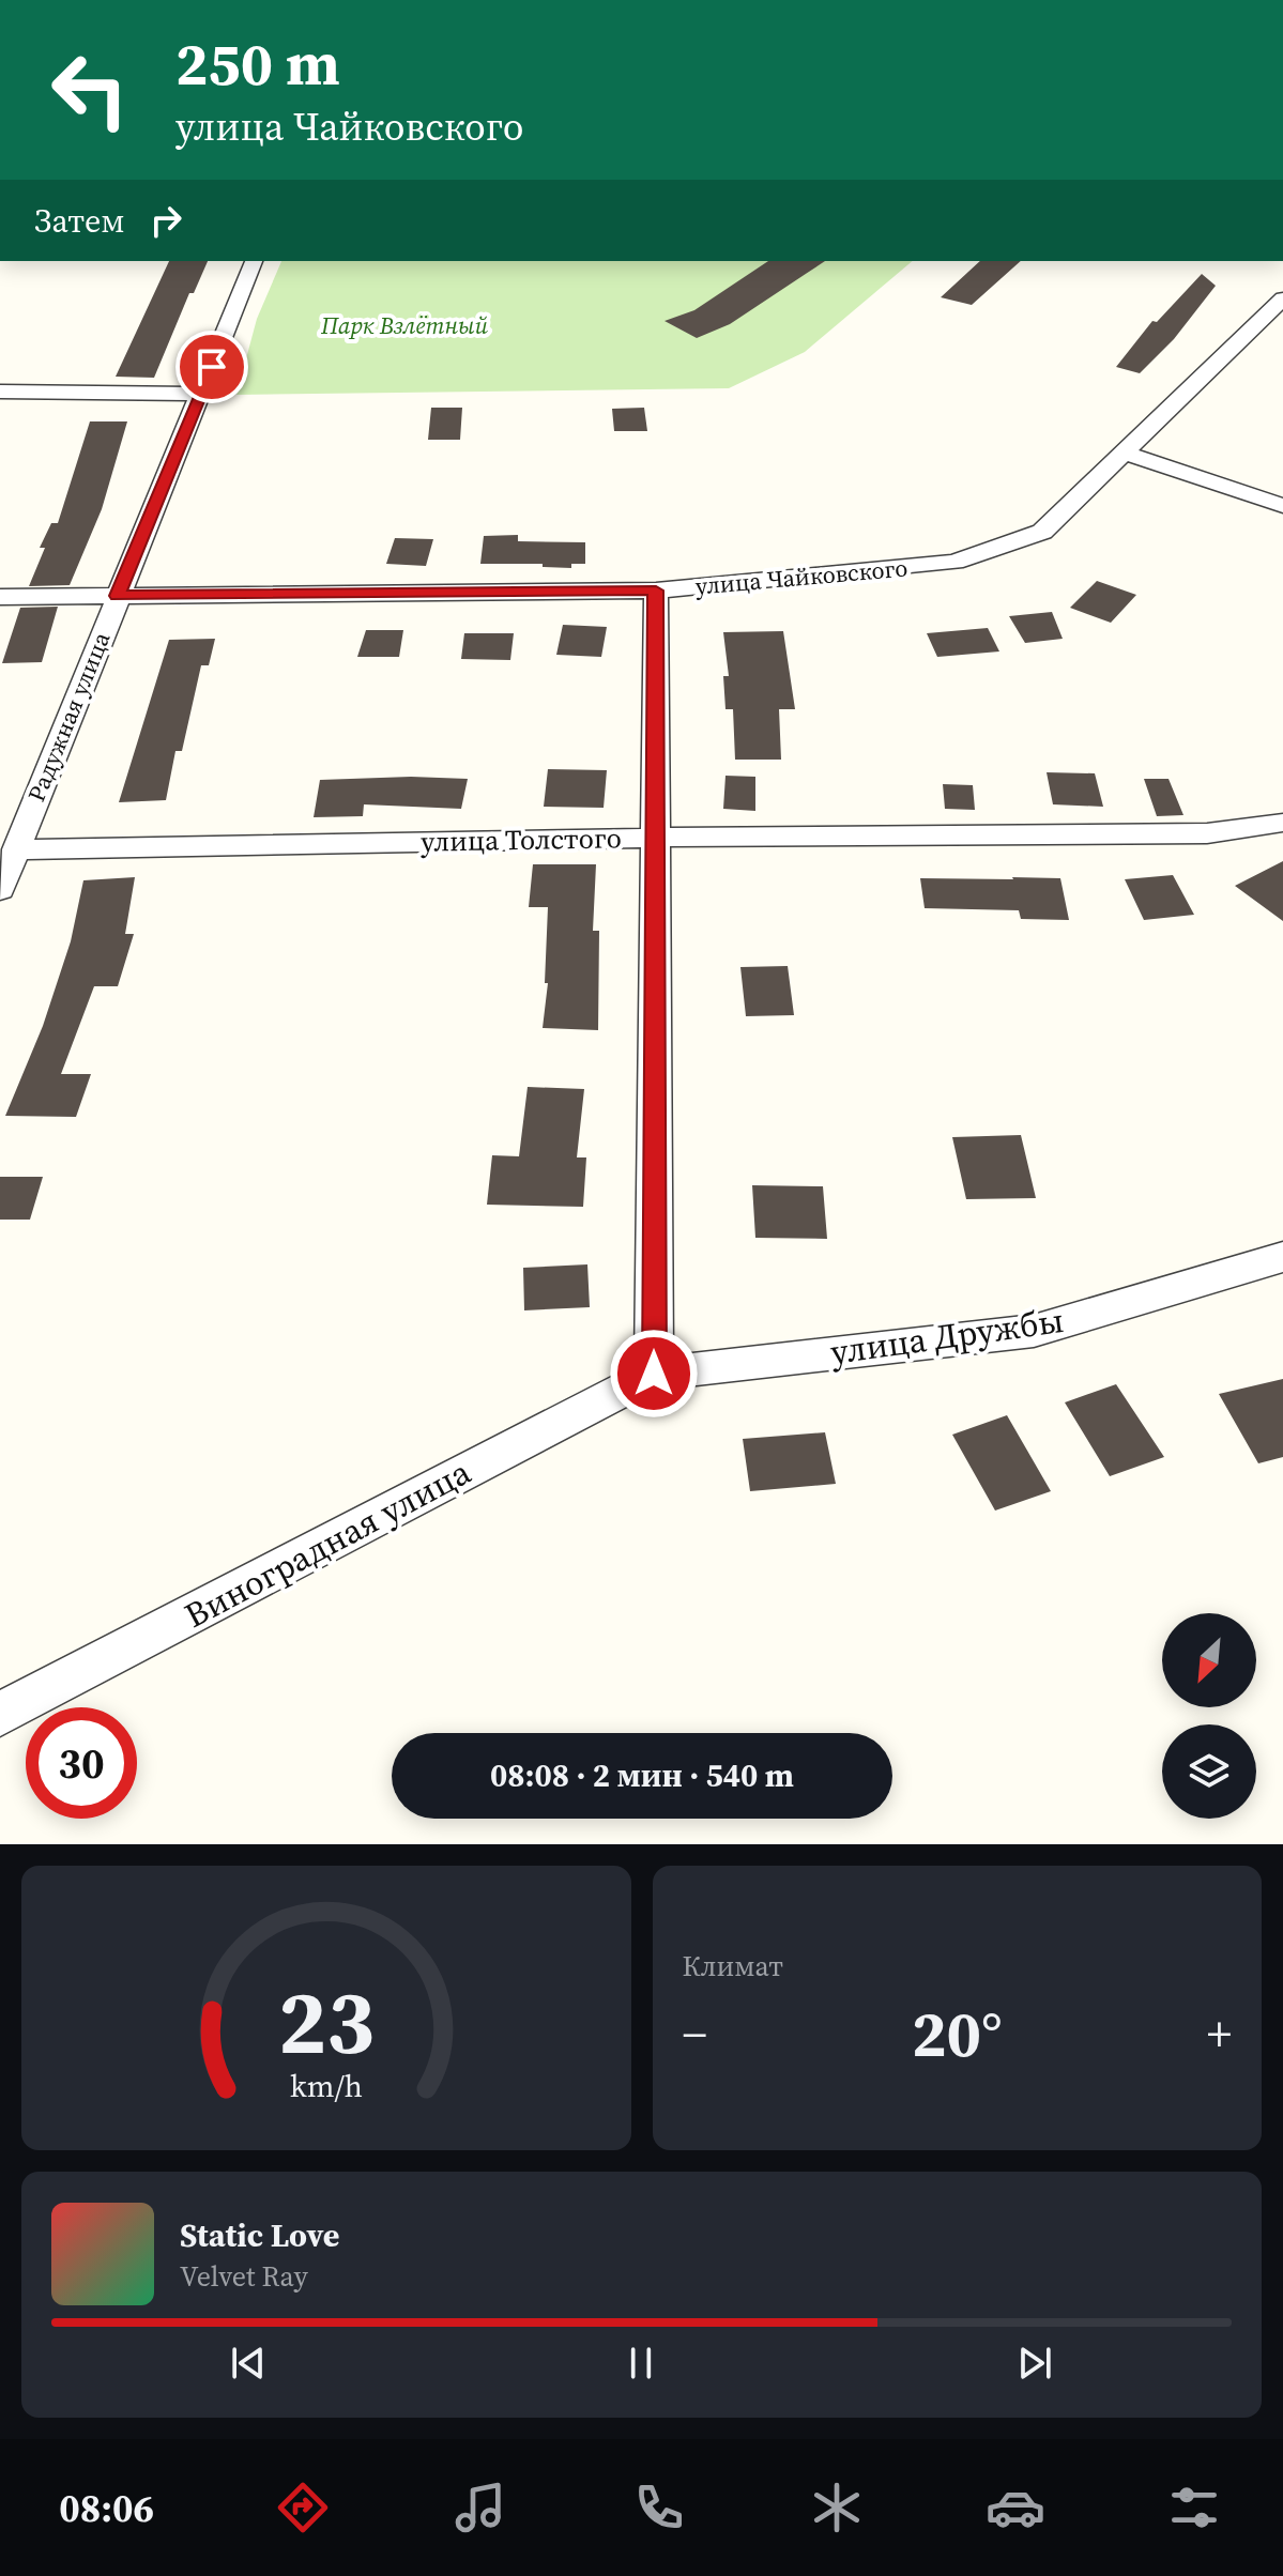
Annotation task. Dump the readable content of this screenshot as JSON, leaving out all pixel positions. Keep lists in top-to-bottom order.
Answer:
{
  "streets": {
    "street": [
      "улица Чайковского",
      "Радужная улица",
      "улица Толстого",
      "улица Дружбы",
      "Виноградная улица"
    ]
  },
  "crossings": [
    ["улица Чайковского", "Радужная улица"],
    ["Радужная улица", "улица Толстого"],
    ["улица Дружбы", "Виноградная улица"]
  ],
  "parks": ["Парк Взлётный"],
  "north": "bottom left",
  "page": {
    "turn": ["250 m", "улица Чайковского"],
    "then": "Затем",
    "limit": "30",
    "trip": "08:08 · 2 мин · 540 m",
    "tile": "Климат",
    "heat": ["−", "20°", "+"],
    "song": ["Static Love", "Velvet Ray"],
    "tabs": "08:06",
    "gauge": ["23", "km/h"]
  }
}
